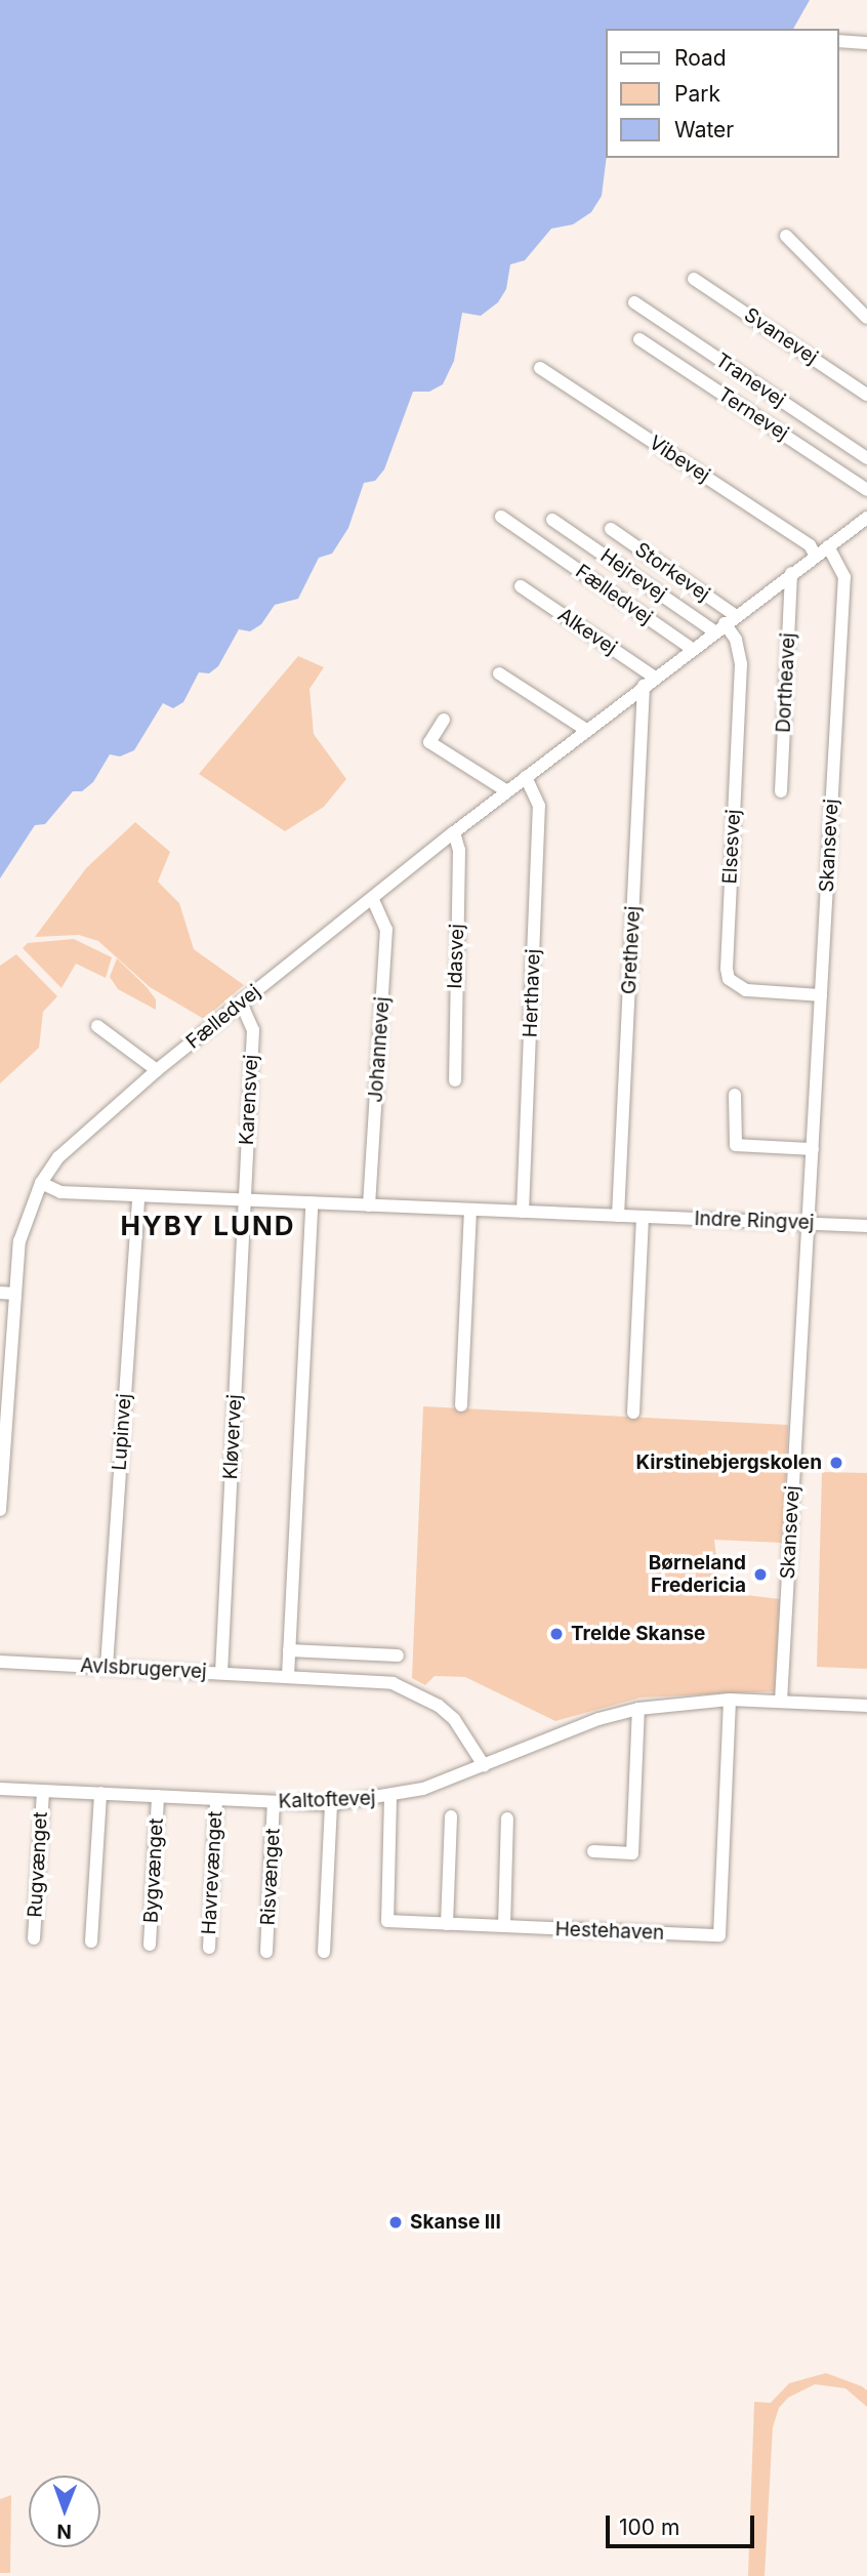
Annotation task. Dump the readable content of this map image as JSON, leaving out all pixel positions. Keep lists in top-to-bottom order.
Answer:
{
  "streets": {
    "street": [
      "Svanevej",
      "Tranevej",
      "Ternevej",
      "Vibevej",
      "Storkevej",
      "Hejrevej",
      "Fælledvej",
      "Alkevej",
      "Dortheavej",
      "Skansevej",
      "Elsesvej",
      "Grethevej",
      "Idasvej",
      "Herthavej",
      "Johannevej",
      "Karensvej",
      "Indre Ringvej",
      "Lupinvej",
      "Kløvervej",
      "Avlsbrugervej",
      "Kaltoftevej",
      "Rugvænget",
      "Bygvænget",
      "Havrevænget",
      "Risvænget",
      "Hestehaven"
    ]
  },
  "crossings": [
    ["Vibevej", "Fælledvej"],
    ["Storkevej", "Hejrevej"],
    ["Storkevej", "Fælledvej"],
    ["Storkevej", "Elsesvej"],
    ["Hejrevej", "Fælledvej"],
    ["Hejrevej", "Elsesvej"],
    ["Fælledvej", "Alkevej"],
    ["Fælledvej", "Dortheavej"],
    ["Fælledvej", "Skansevej"],
    ["Fælledvej", "Elsesvej"],
    ["Fælledvej", "Grethevej"],
    ["Fælledvej", "Idasvej"],
    ["Fælledvej", "Herthavej"],
    ["Fælledvej", "Johannevej"],
    ["Fælledvej", "Karensvej"],
    ["Fælledvej", "Indre Ringvej"],
    ["Skansevej", "Elsesvej"],
    ["Skansevej", "Indre Ringvej"],
    ["Skansevej", "Kaltoftevej"],
    ["Grethevej", "Indre Ringvej"],
    ["Herthavej", "Indre Ringvej"],
    ["Johannevej", "Indre Ringvej"],
    ["Karensvej", "Indre Ringvej"],
    ["Karensvej", "Kløvervej"],
    ["Indre Ringvej", "Lupinvej"],
    ["Indre Ringvej", "Kløvervej"],
    ["Lupinvej", "Avlsbrugervej"],
    ["Kløvervej", "Avlsbrugervej"],
    ["Avlsbrugervej", "Kaltoftevej"],
    ["Kaltoftevej", "Rugvænget"],
    ["Kaltoftevej", "Bygvænget"],
    ["Kaltoftevej", "Havrevænget"],
    ["Kaltoftevej", "Risvænget"],
    ["Kaltoftevej", "Hestehaven"]
  ],
  "districts": ["HYBY LUND"],
  "places": [
    "Kirstinebjergskolen",
    "Børneland Fredericia",
    "Trelde Skanse",
    "Skanse III"
  ],
  "legend": ["Road", "Park", "Water"],
  "scale_bar": "100 m",
  "north": "bottom"
}
